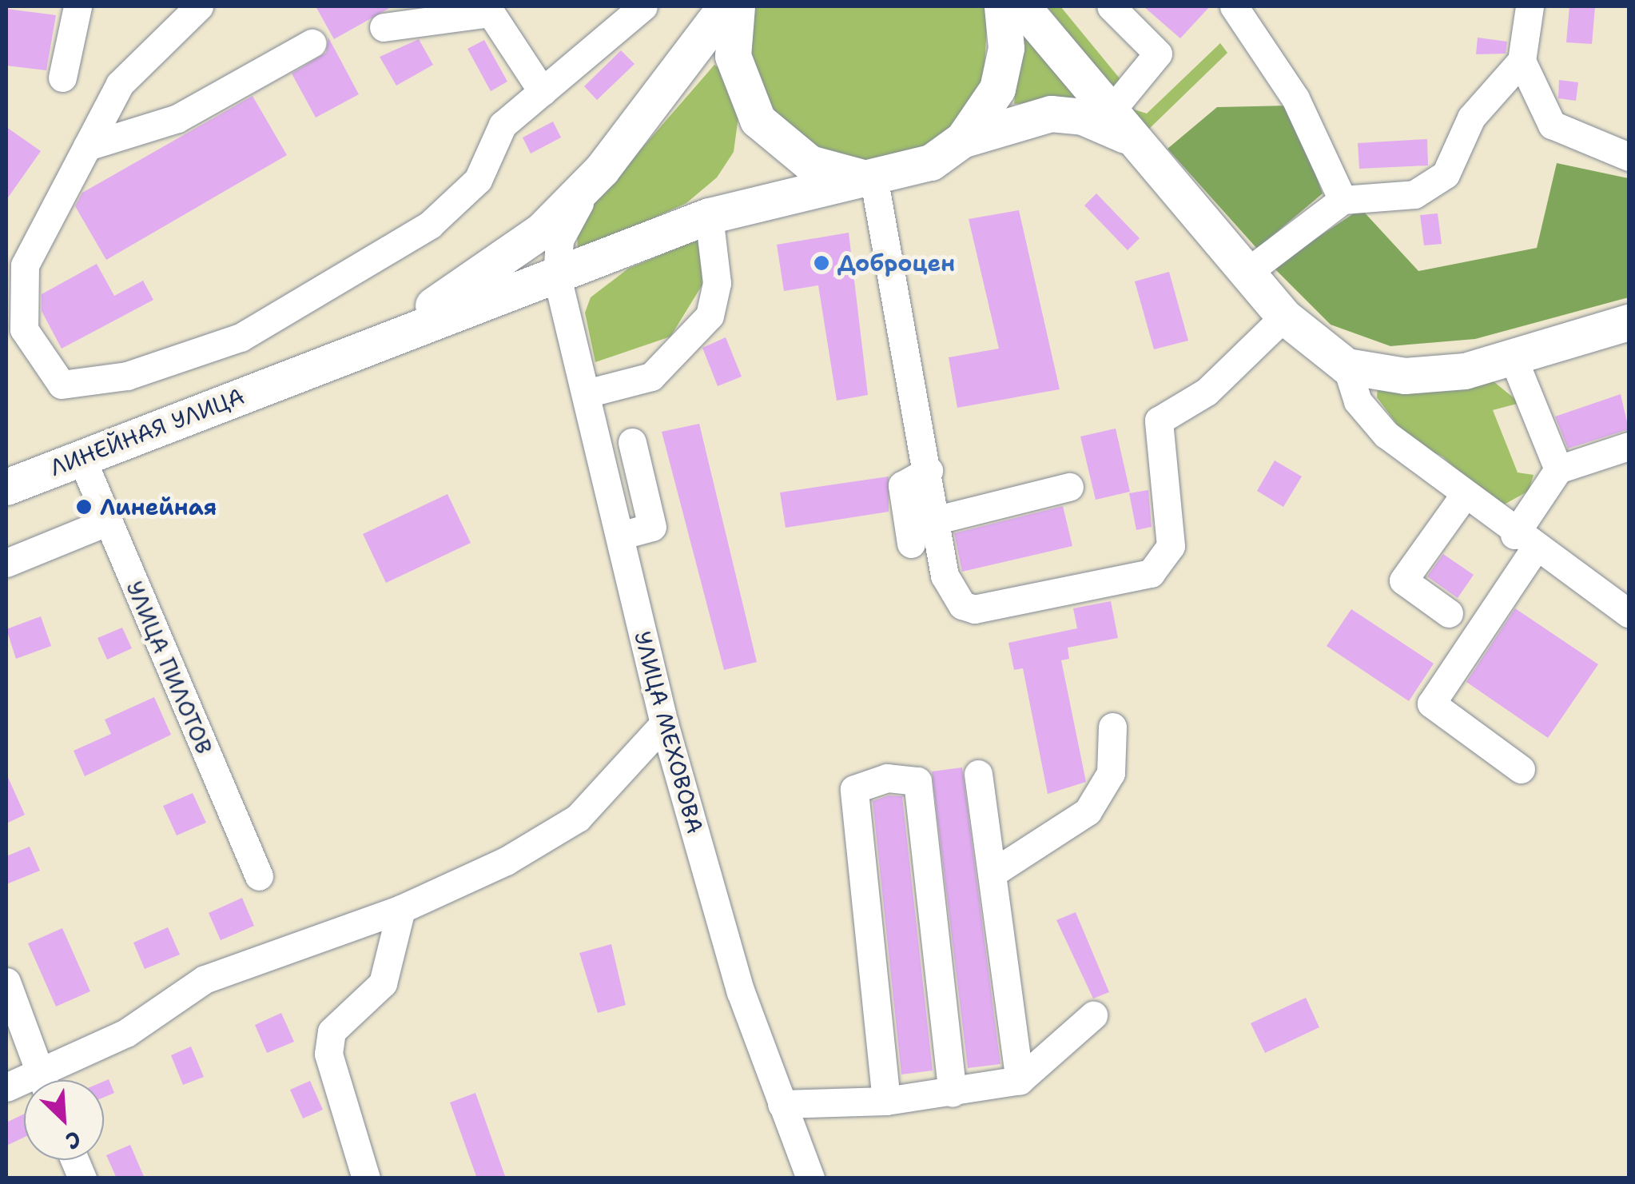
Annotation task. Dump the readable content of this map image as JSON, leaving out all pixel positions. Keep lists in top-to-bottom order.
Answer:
{
  "streets": {
    "main road": ["ЛИНЕЙНАЯ УЛИЦА"],
    "street": ["УЛИЦА ПИЛОТОВ", "УЛИЦА МЕХОВОВА"]
  },
  "crossings": [
    ["ЛИНЕЙНАЯ УЛИЦА", "УЛИЦА ПИЛОТОВ"]
  ],
  "places": ["Доброцен", "Линейная"],
  "north": "bottom right"
}
